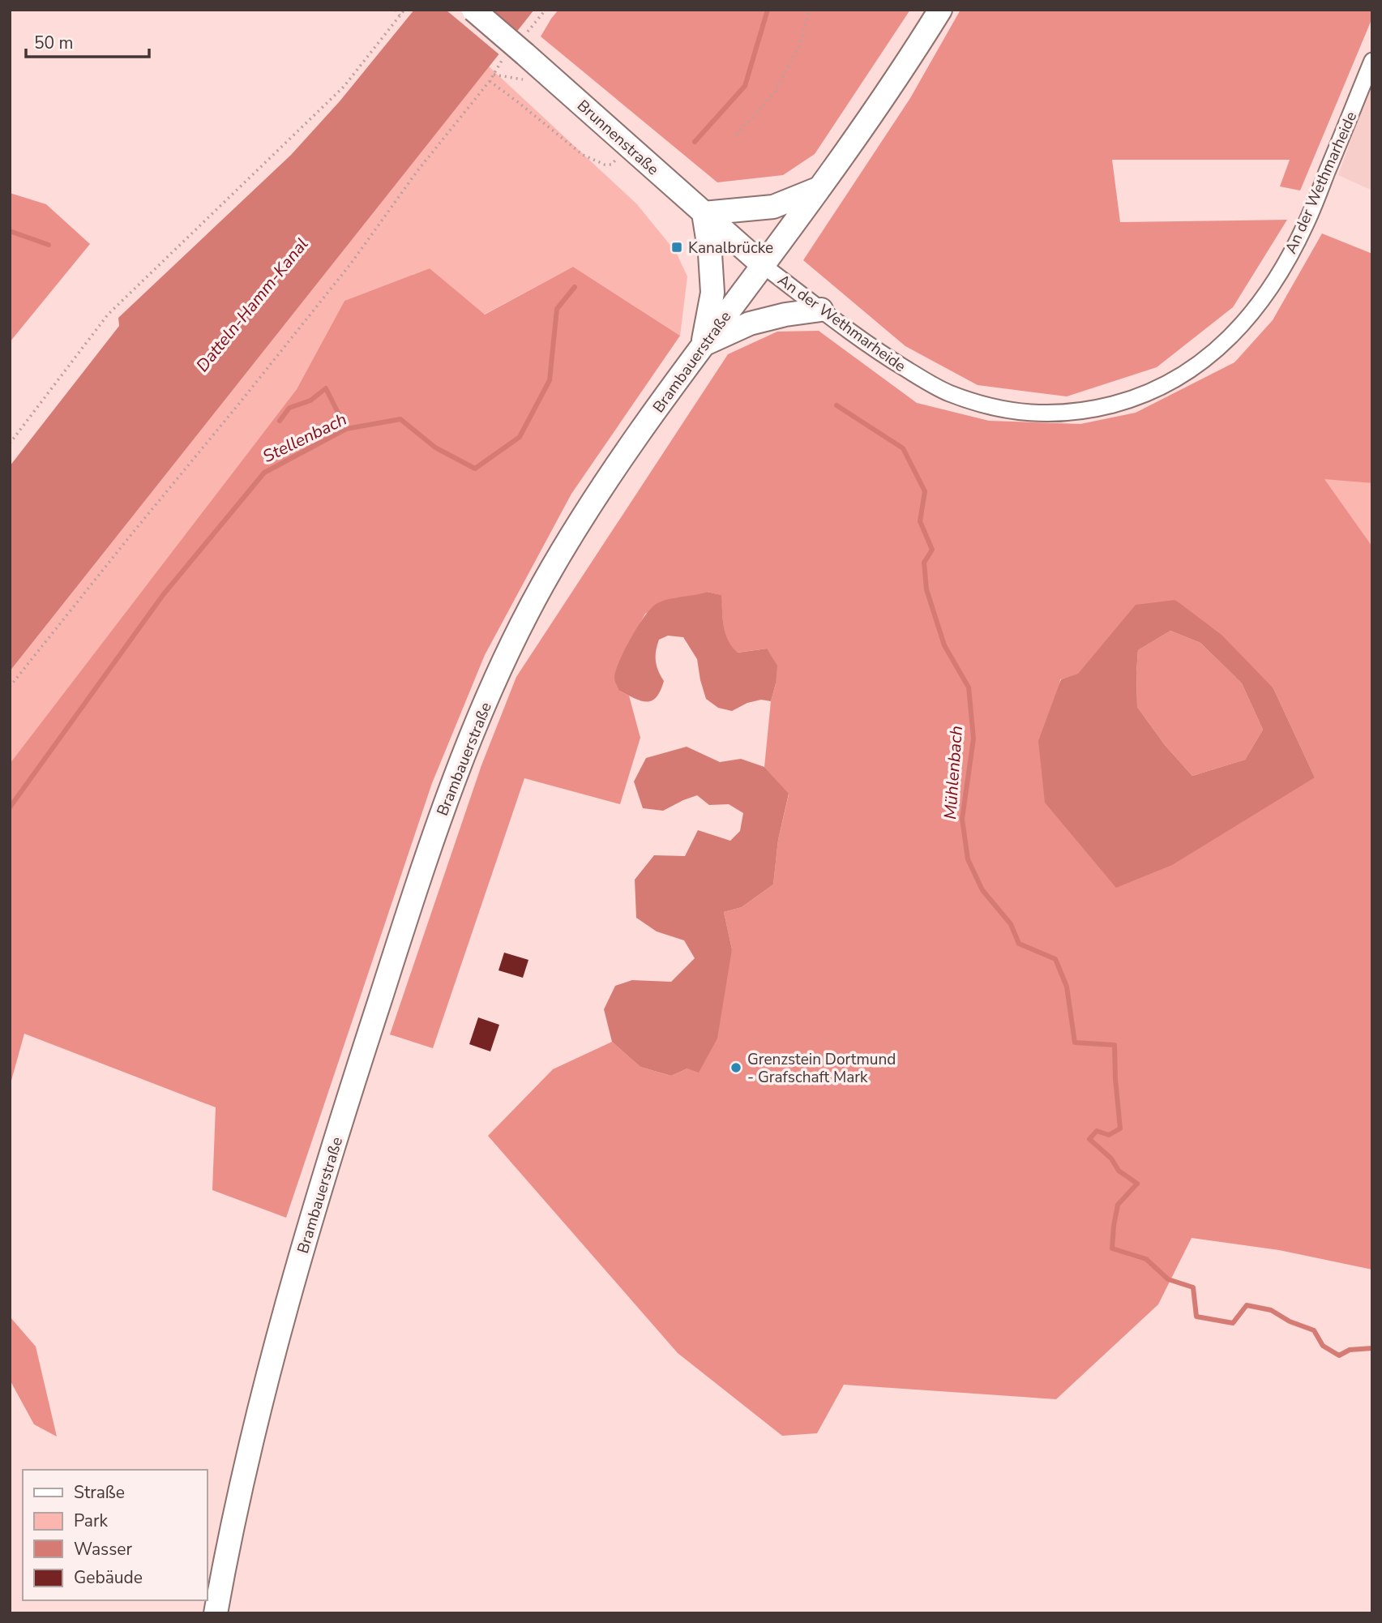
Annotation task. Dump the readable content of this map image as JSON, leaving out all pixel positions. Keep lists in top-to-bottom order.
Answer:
{
  "streets": {
    "main road": ["Brunnenstraße", "Brambauerstraße"],
    "street": ["An der Wethmarheide"]
  },
  "crossings": [
    ["Brunnenstraße", "An der Wethmarheide"],
    ["Brunnenstraße", "Brambauerstraße"],
    ["An der Wethmarheide", "Brambauerstraße"]
  ],
  "water": ["Datteln-Hamm-Kanal", "Stellenbach", "Mühlenbach"],
  "places": {
    "transit": ["Kanalbrücke"],
    "other": ["Grenzstein Dortmund - Grafschaft Mark"]
  },
  "legend": [
    "Straße",
    "Park",
    "Wasser",
    "Gebäude"
  ],
  "scale_bar": "50 m"
}
